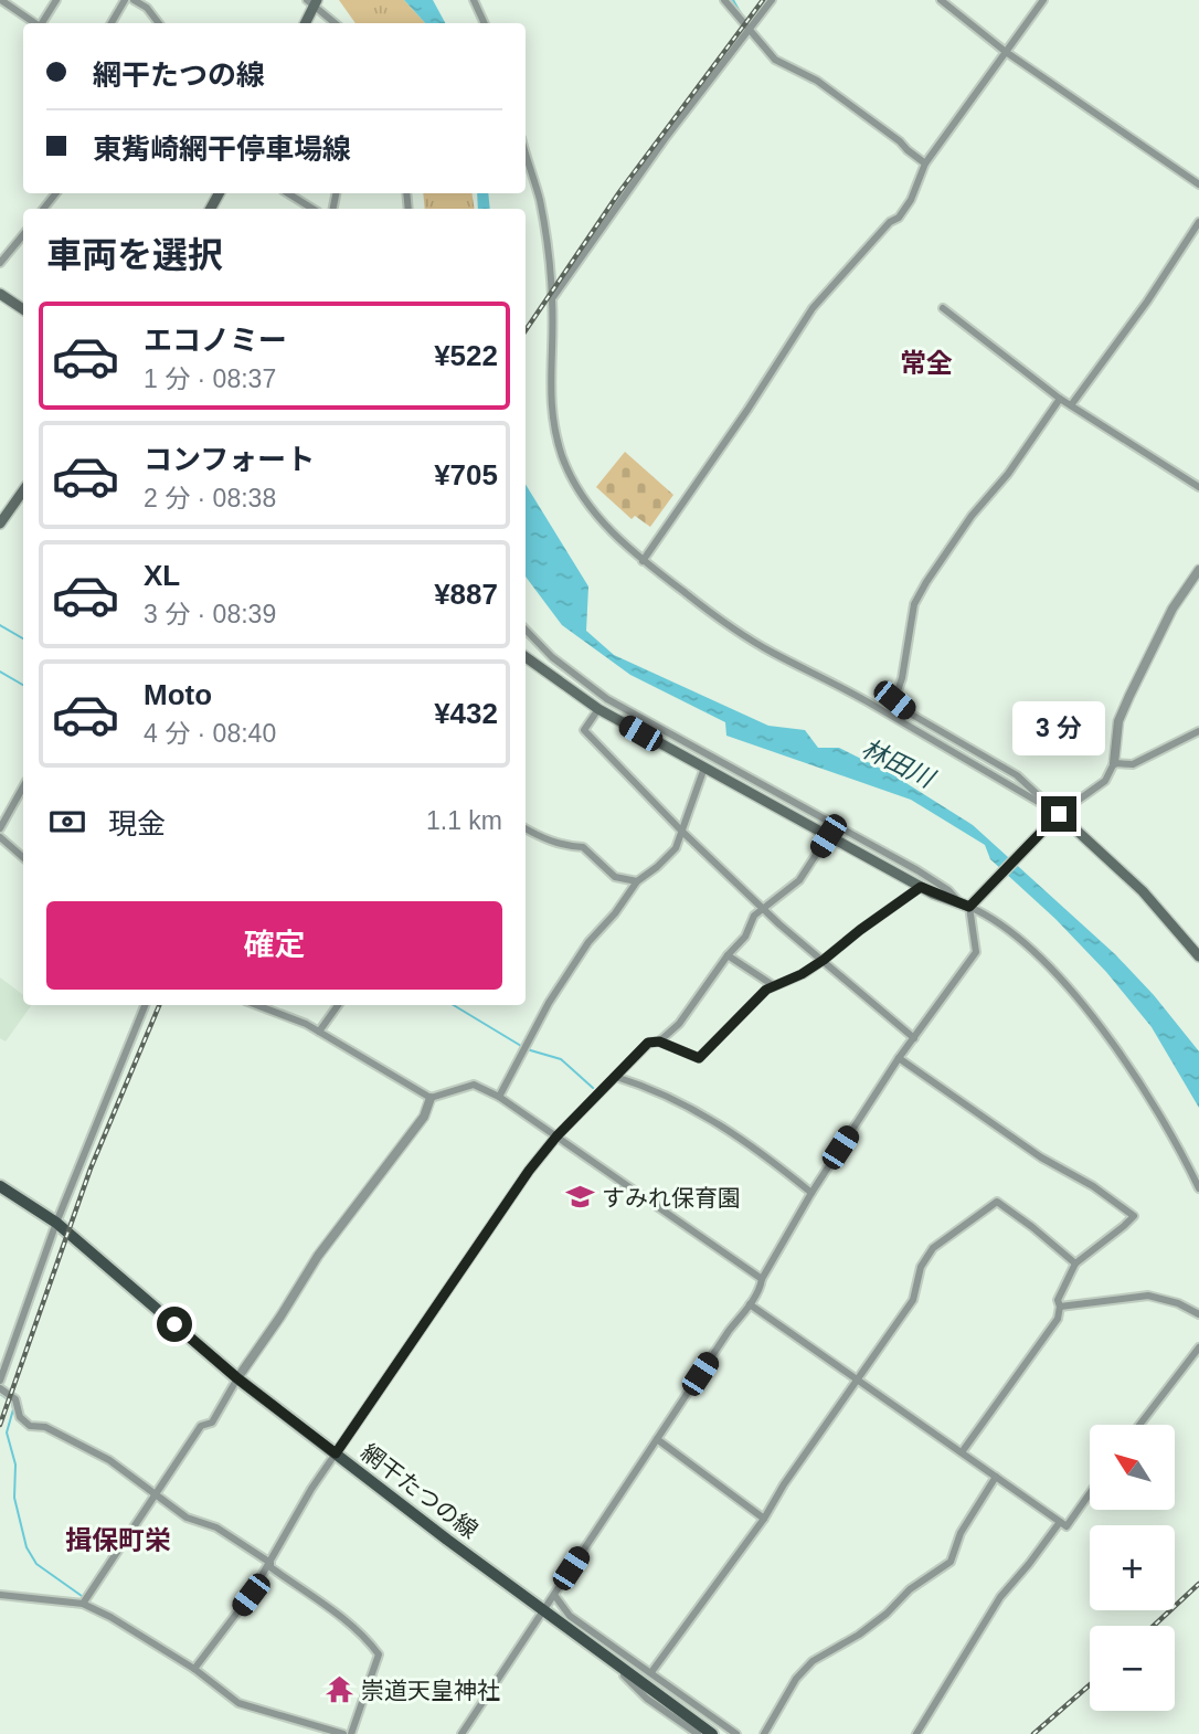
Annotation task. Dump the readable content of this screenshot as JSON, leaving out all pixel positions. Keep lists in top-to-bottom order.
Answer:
{
  "streets": {
    "main road": ["網干たつの線"]
  },
  "districts": ["常全", "揖保町栄"],
  "water": ["林田川"],
  "places": {
    "school or university": ["すみれ保育園"],
    "temple": ["崇道天皇神社"]
  },
  "north": "top left",
  "page": {
    "banner": ["網干たつの線", "東觜崎網干停車場線"],
    "heading": "車両を選択",
    "list": [
      {
        "name": "エコノミー",
        "note": "1 分 · 08:37",
        "value": "¥522"
      },
      {
        "name": "コンフォート",
        "note": "2 分 · 08:38",
        "value": "¥705"
      },
      {
        "name": "XL",
        "note": "3 分 · 08:39",
        "value": "¥887"
      },
      {
        "name": "Moto",
        "note": "4 分 · 08:40",
        "value": "¥432"
      }
    ],
    "bubble": "3 分",
    "pay": ["現金", "1.1 km"],
    "buttons": "確定",
    "map_buttons": ["+", "−"]
  }
}
